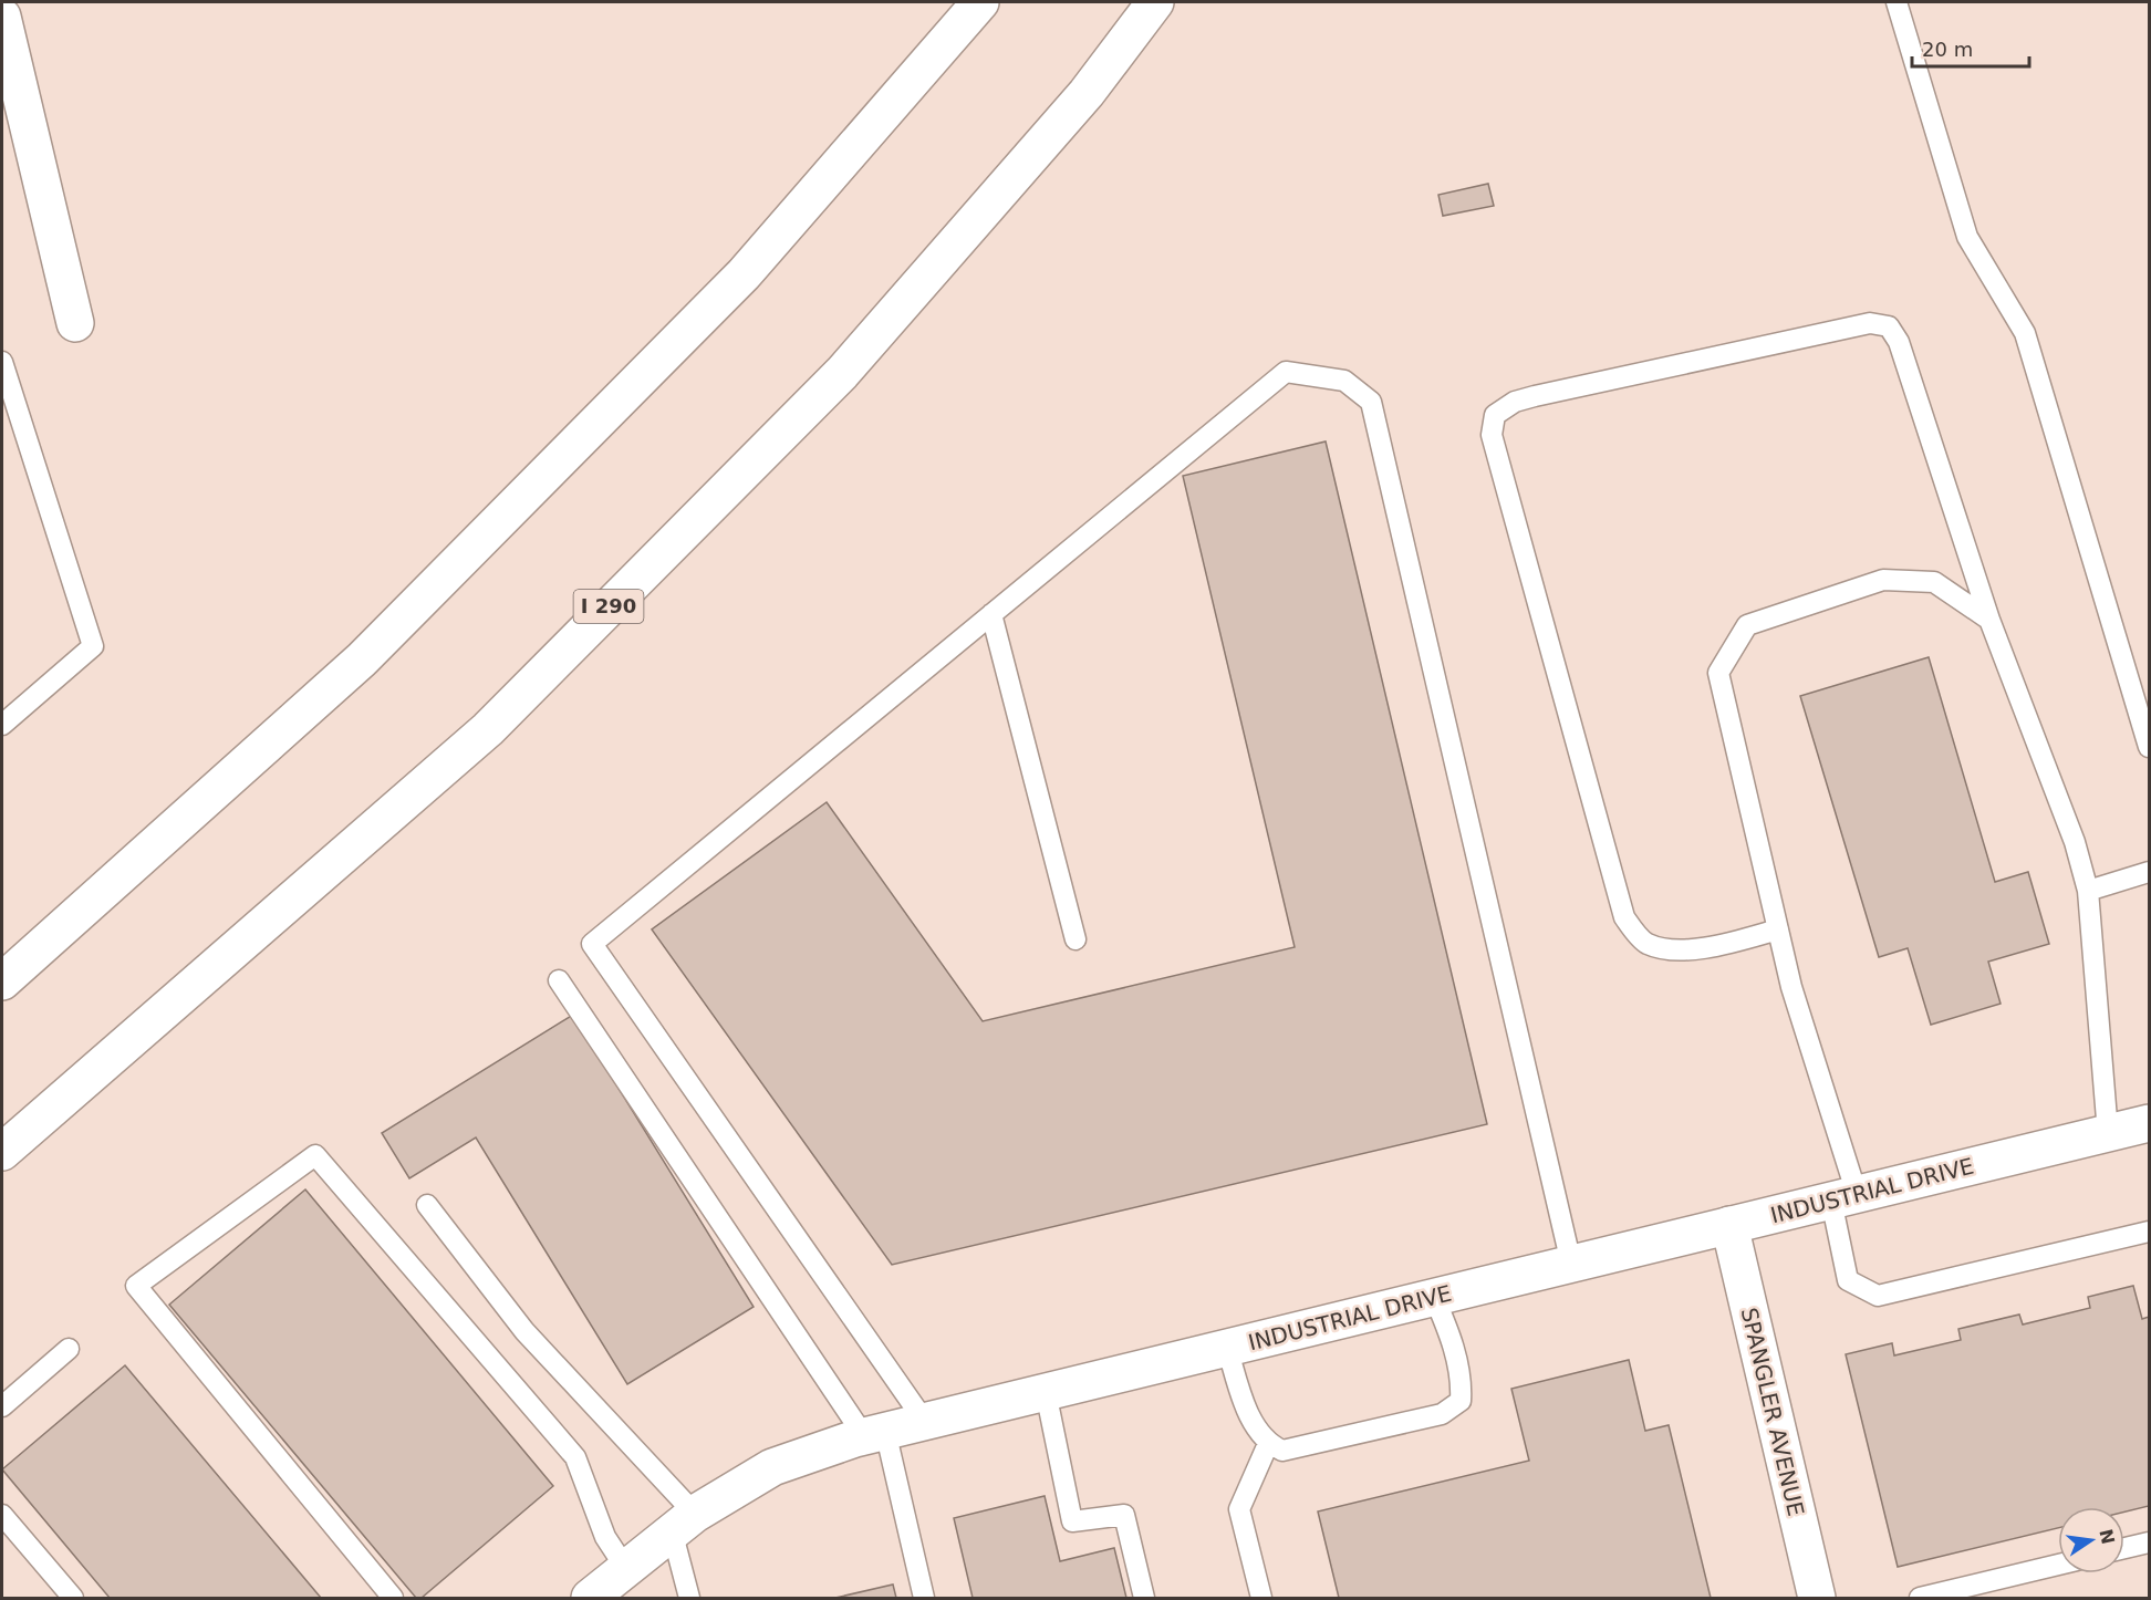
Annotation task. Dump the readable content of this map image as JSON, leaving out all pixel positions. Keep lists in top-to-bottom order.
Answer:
{
  "streets": {
    "main road": ["I 290", "INDUSTRIAL DRIVE", "SPANGLER AVENUE"]
  },
  "crossings": [
    ["INDUSTRIAL DRIVE", "SPANGLER AVENUE"]
  ],
  "scale_bar": "20 m",
  "north": "right"
}
